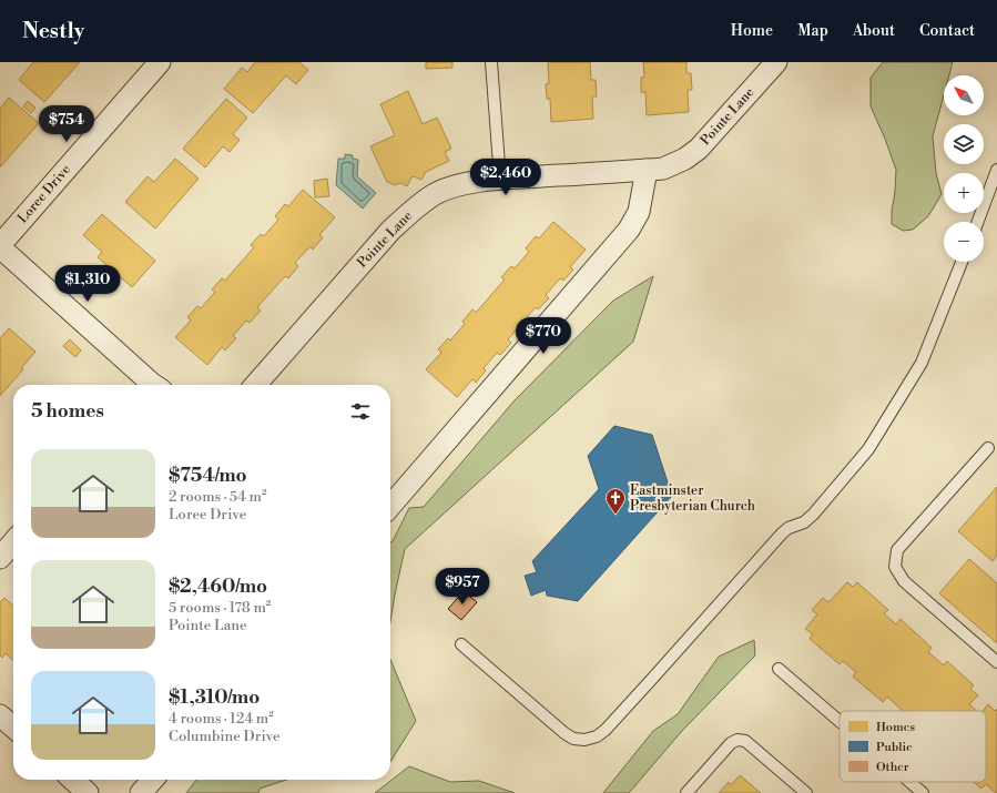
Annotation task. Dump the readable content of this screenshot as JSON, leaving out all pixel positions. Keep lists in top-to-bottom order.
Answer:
{
  "streets": {
    "street": ["Pointe Lane", "Loree Drive"]
  },
  "places": {
    "church": ["Eastminster Presbyterian Church"]
  },
  "legend": ["Homes", "Public", "Other"],
  "north": "top left",
  "page": {
    "header": "Nestly",
    "nav": [
      "Home",
      "Map",
      "About",
      "Contact"
    ],
    "map_buttons": ["+", "−"],
    "price": [
      "$754",
      "$2,460",
      "$1,310",
      "$770",
      "$957"
    ],
    "heading": "5 homes",
    "list": [
      {
        "name": "$754/mo",
        "note": "2 rooms · 54 m² · Loree Drive"
      },
      {
        "name": "$2,460/mo",
        "note": "5 rooms · 178 m² · Pointe Lane"
      },
      {
        "name": "$1,310/mo",
        "note": "4 rooms · 124 m² · Columbine Drive"
      }
    ]
  }
}
